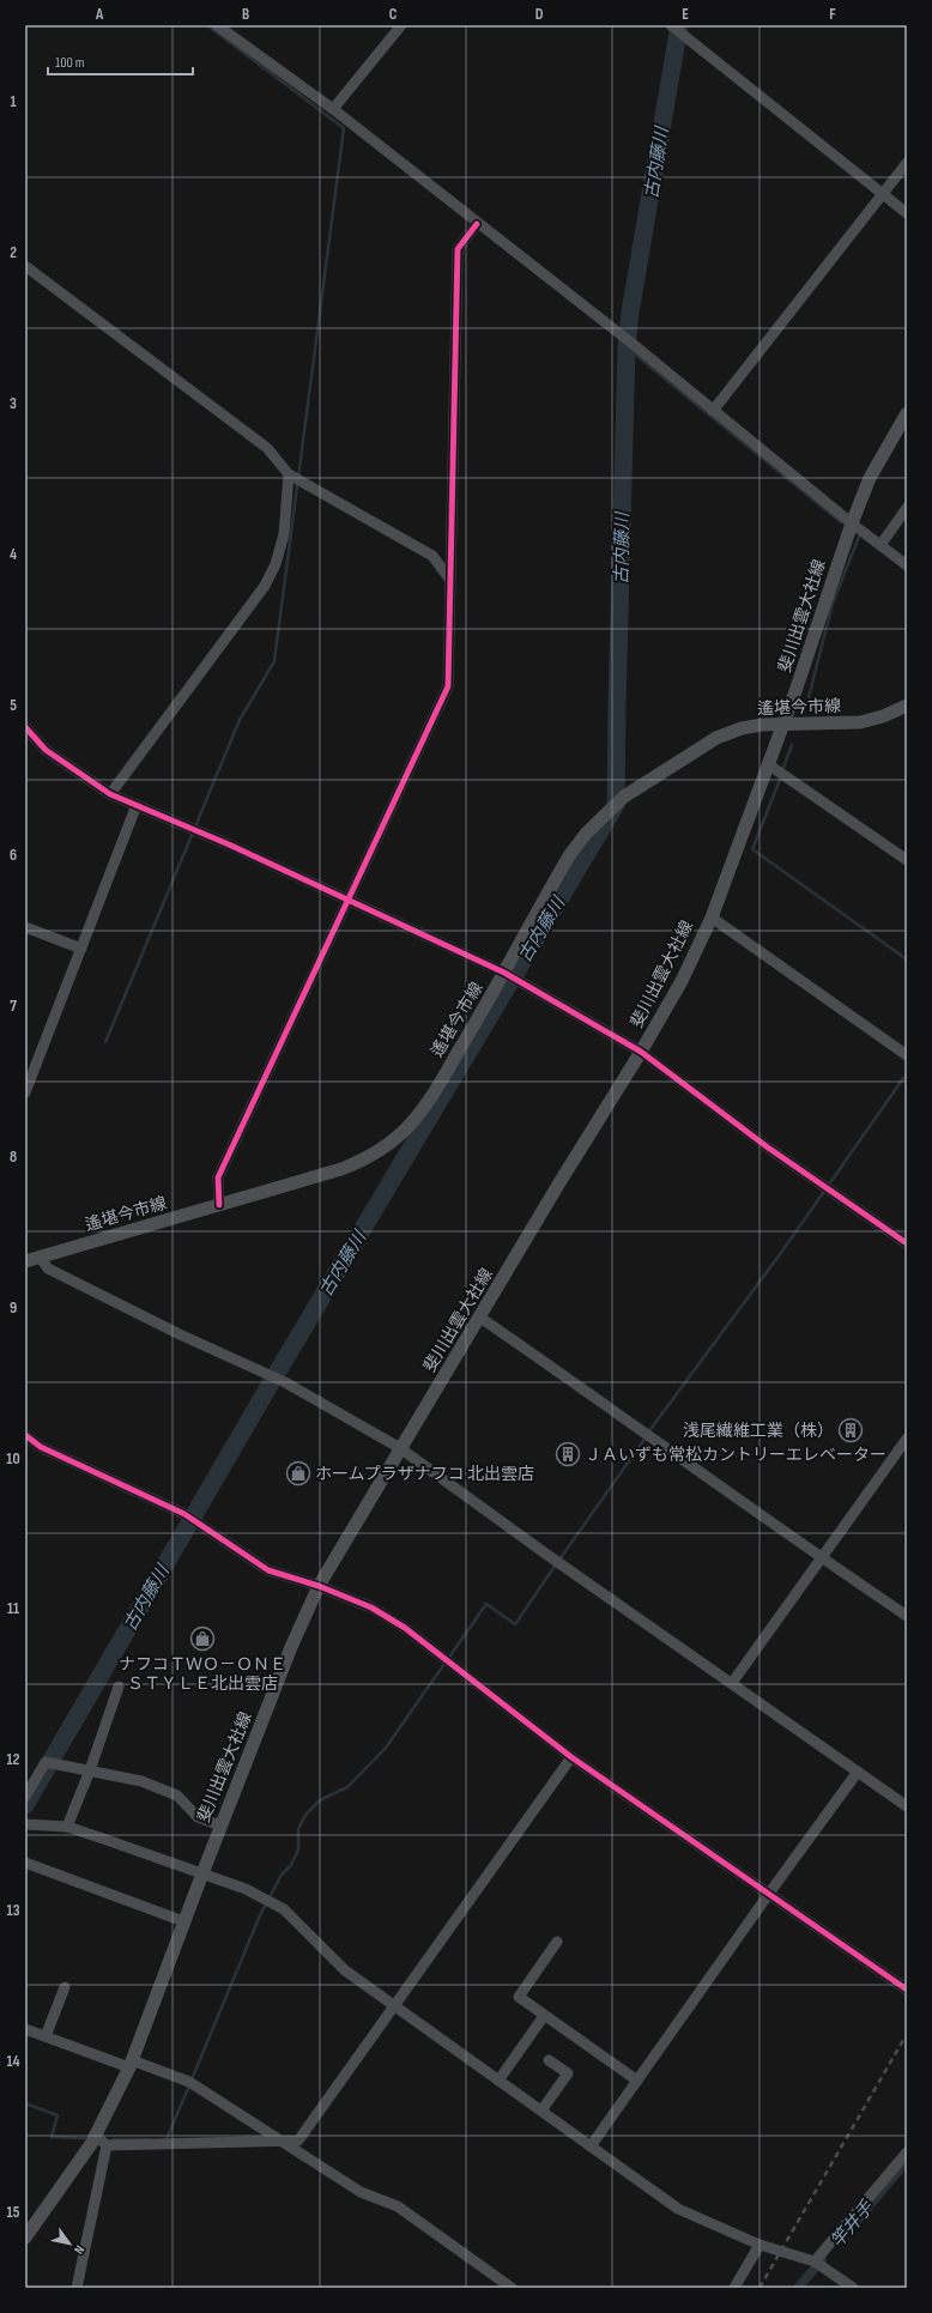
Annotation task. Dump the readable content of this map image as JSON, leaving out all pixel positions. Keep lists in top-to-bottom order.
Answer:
{
  "streets": {
    "main road": ["斐川出雲大社線", "遙堪今市線"]
  },
  "crossings": [
    ["斐川出雲大社線", "遙堪今市線"]
  ],
  "water": ["古内藤川", "竿井手"],
  "places": {
    "building": ["浅尾繊維工業（株）", "ＪＡいずも常松カントリーエレベーター"],
    "shop": ["ホームプラザナフコ 北出雲店", "ナフコＴＷＯ－ＯＮＥ ＳＴＹＬＥ北出雲店"]
  },
  "scale_bar": "100 m",
  "north": "bottom right",
  "grid": {
    "columns": [
      "A",
      "B",
      "C",
      "D",
      "E",
      "F"
    ],
    "rows": [
      "1",
      "2",
      "3",
      "4",
      "5",
      "6",
      "7",
      "8",
      "9",
      "10",
      "11",
      "12",
      "13",
      "14",
      "15"
    ]
  }
}
